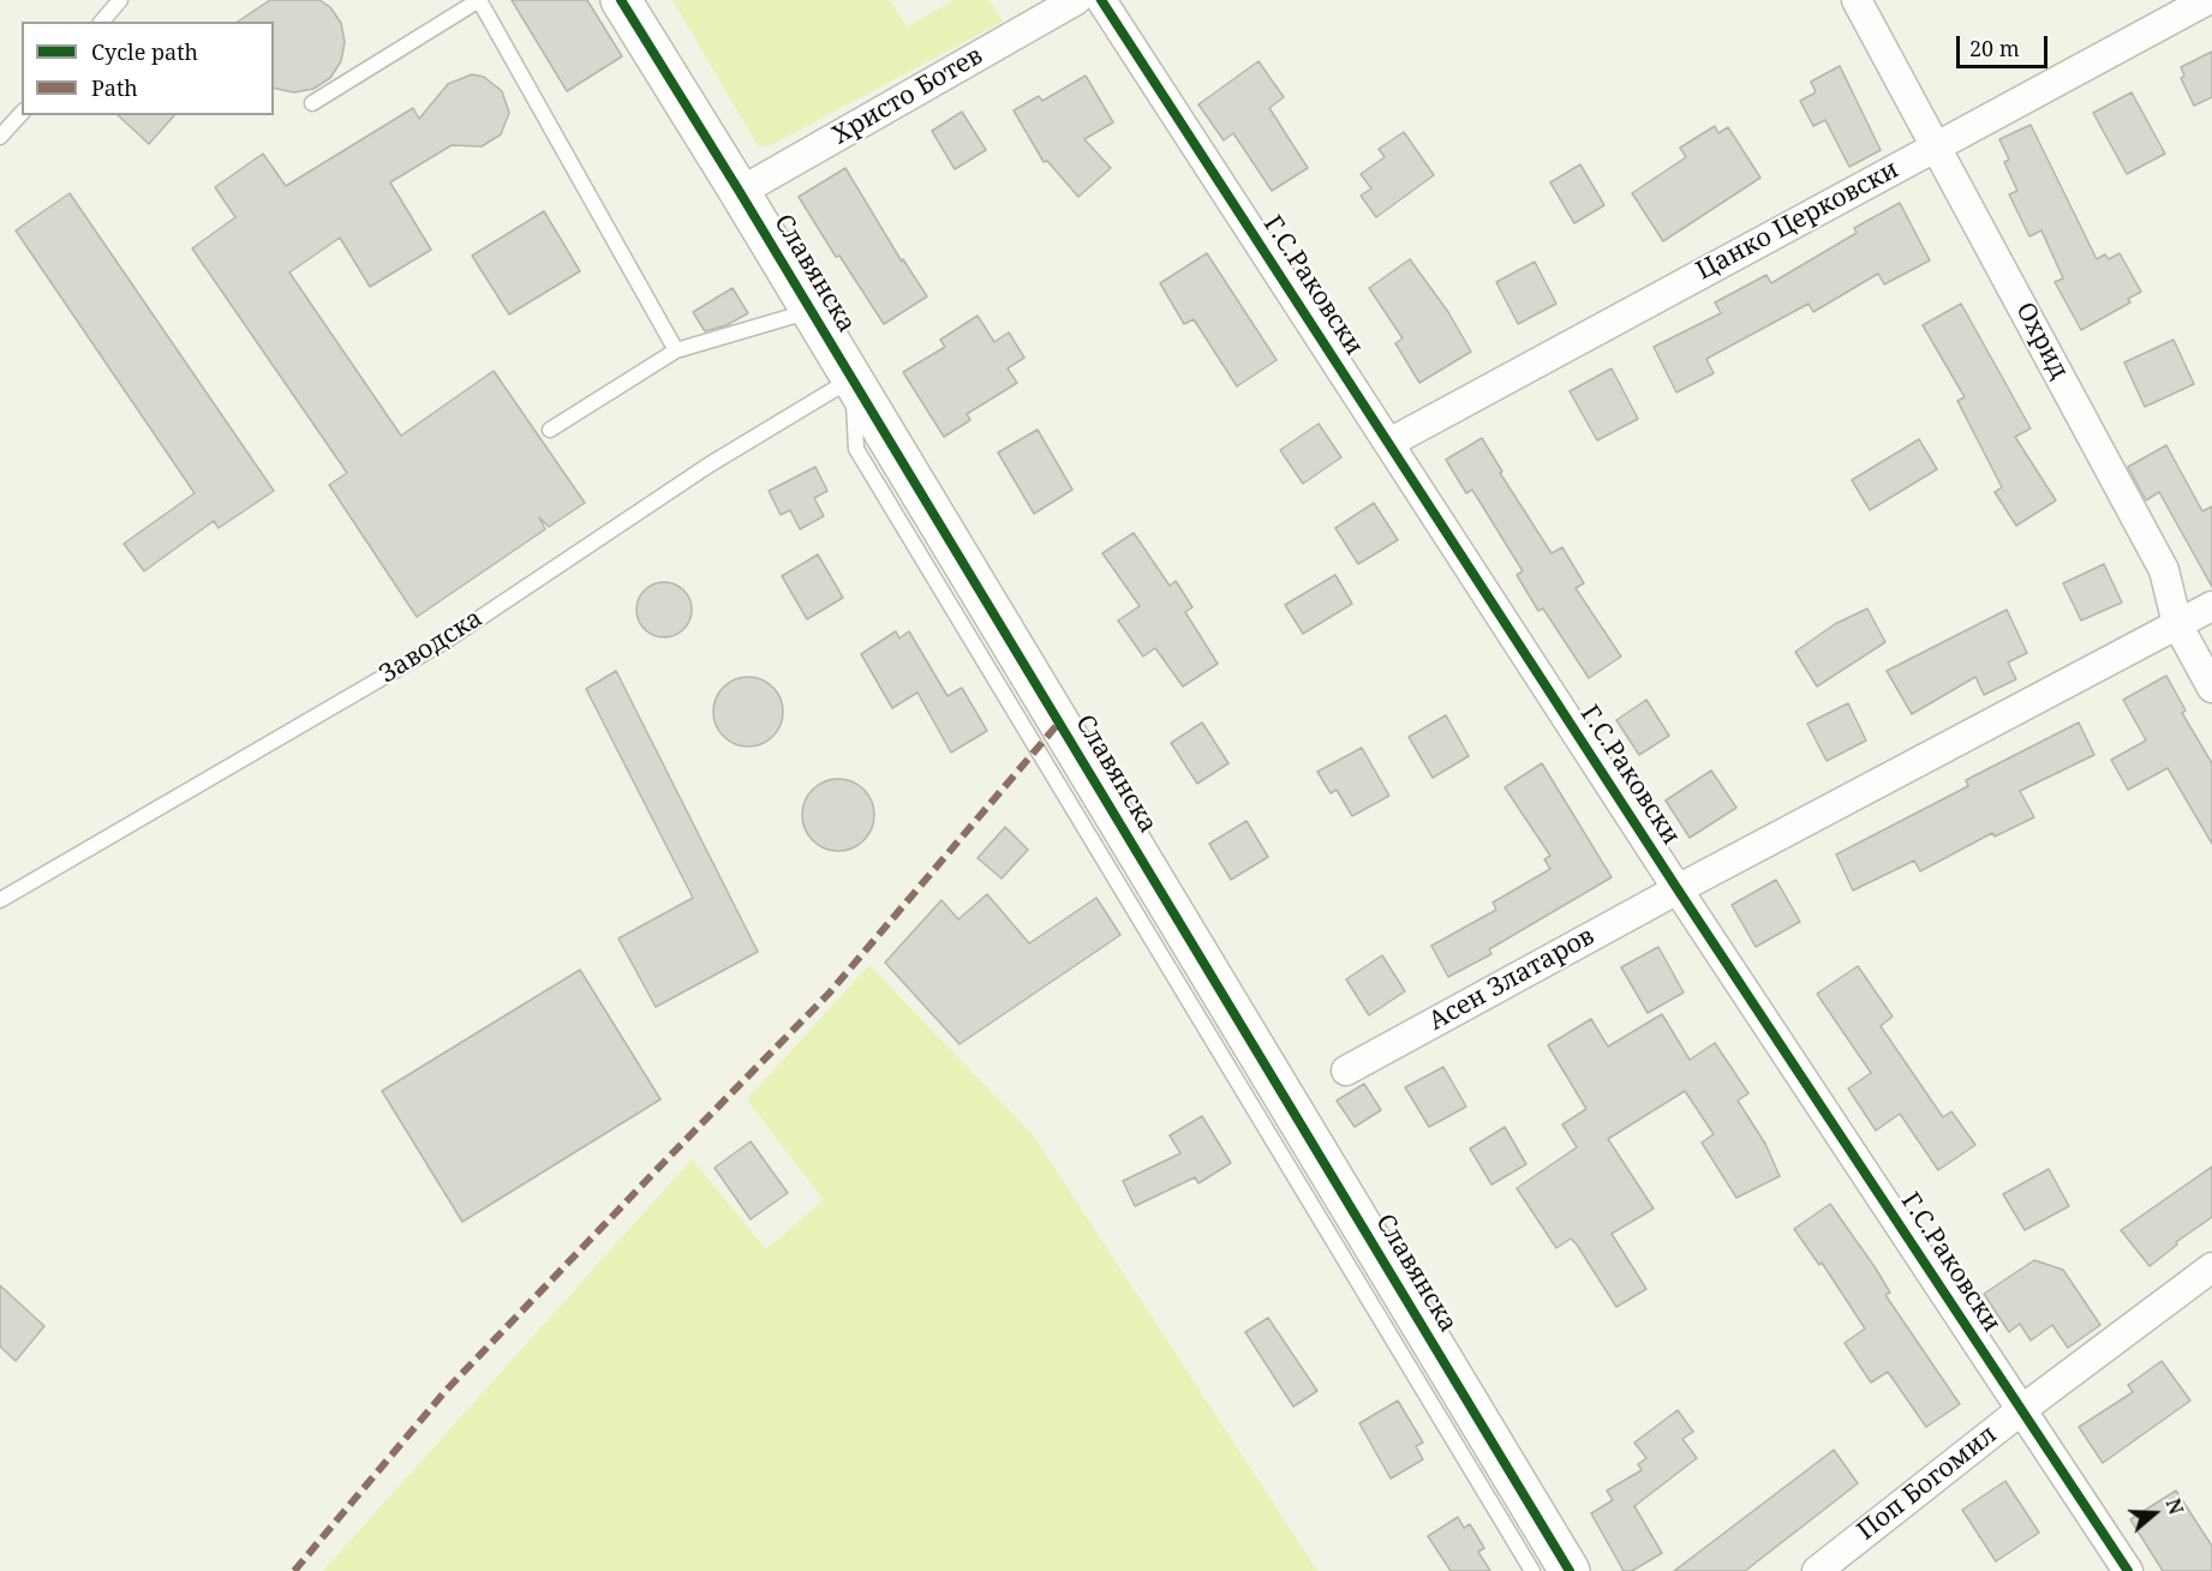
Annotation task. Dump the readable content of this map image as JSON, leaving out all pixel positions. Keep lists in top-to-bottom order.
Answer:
{
  "streets": {
    "street": [
      "Христо Ботев",
      "Цанко Церковски",
      "Славянска",
      "Г.С.Раковски",
      "Охрид",
      "Асен Златаров",
      "Поп Богомил"
    ],
    "lane": ["Заводска"]
  },
  "crossings": [
    ["Христо Ботев", "Славянска"],
    ["Цанко Церковски", "Г.С.Раковски"],
    ["Цанко Церковски", "Охрид"],
    ["Славянска", "Заводска"],
    ["Г.С.Раковски", "Асен Златаров"],
    ["Г.С.Раковски", "Поп Богомил"],
    ["Охрид", "Асен Златаров"]
  ],
  "legend": ["Cycle path", "Path"],
  "scale_bar": "20 m",
  "north": "right"
}
